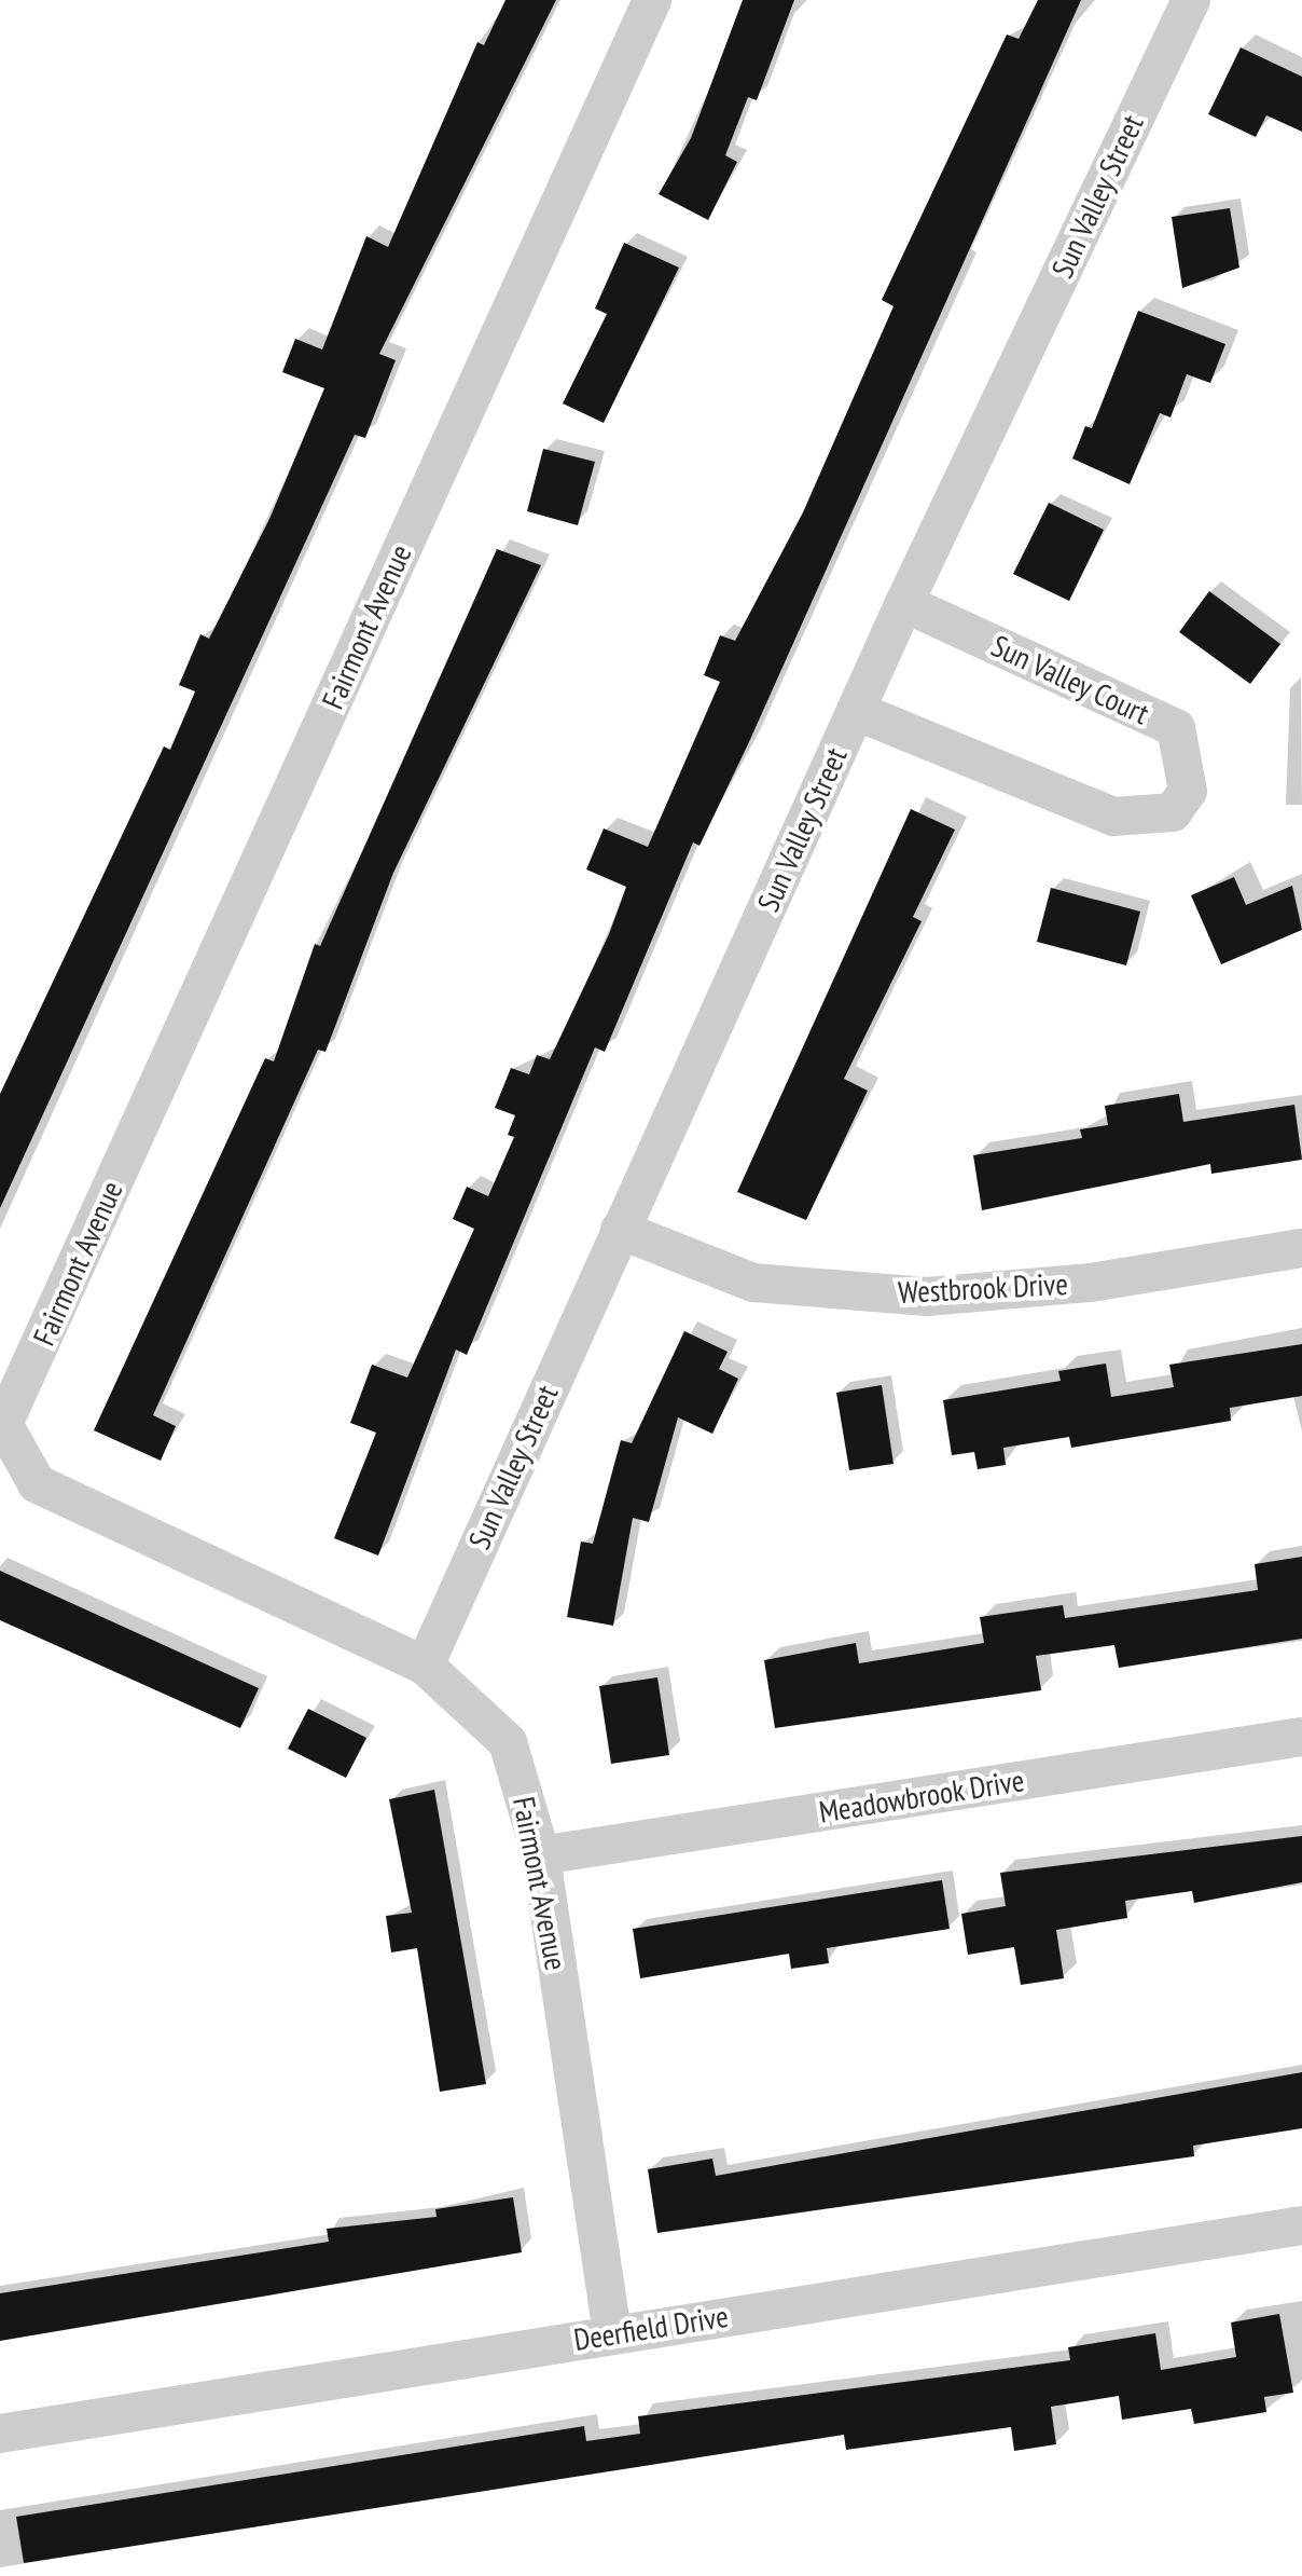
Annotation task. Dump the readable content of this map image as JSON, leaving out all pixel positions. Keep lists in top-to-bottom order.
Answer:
{
  "streets": {
    "street": [
      "Sun Valley Street",
      "Fairmont Avenue",
      "Sun Valley Court",
      "Westbrook Drive",
      "Meadowbrook Drive",
      "Deerfield Drive"
    ]
  },
  "crossings": [
    ["Sun Valley Street", "Fairmont Avenue"],
    ["Sun Valley Street", "Sun Valley Court"],
    ["Sun Valley Street", "Westbrook Drive"],
    ["Fairmont Avenue", "Meadowbrook Drive"],
    ["Fairmont Avenue", "Deerfield Drive"]
  ]
}
